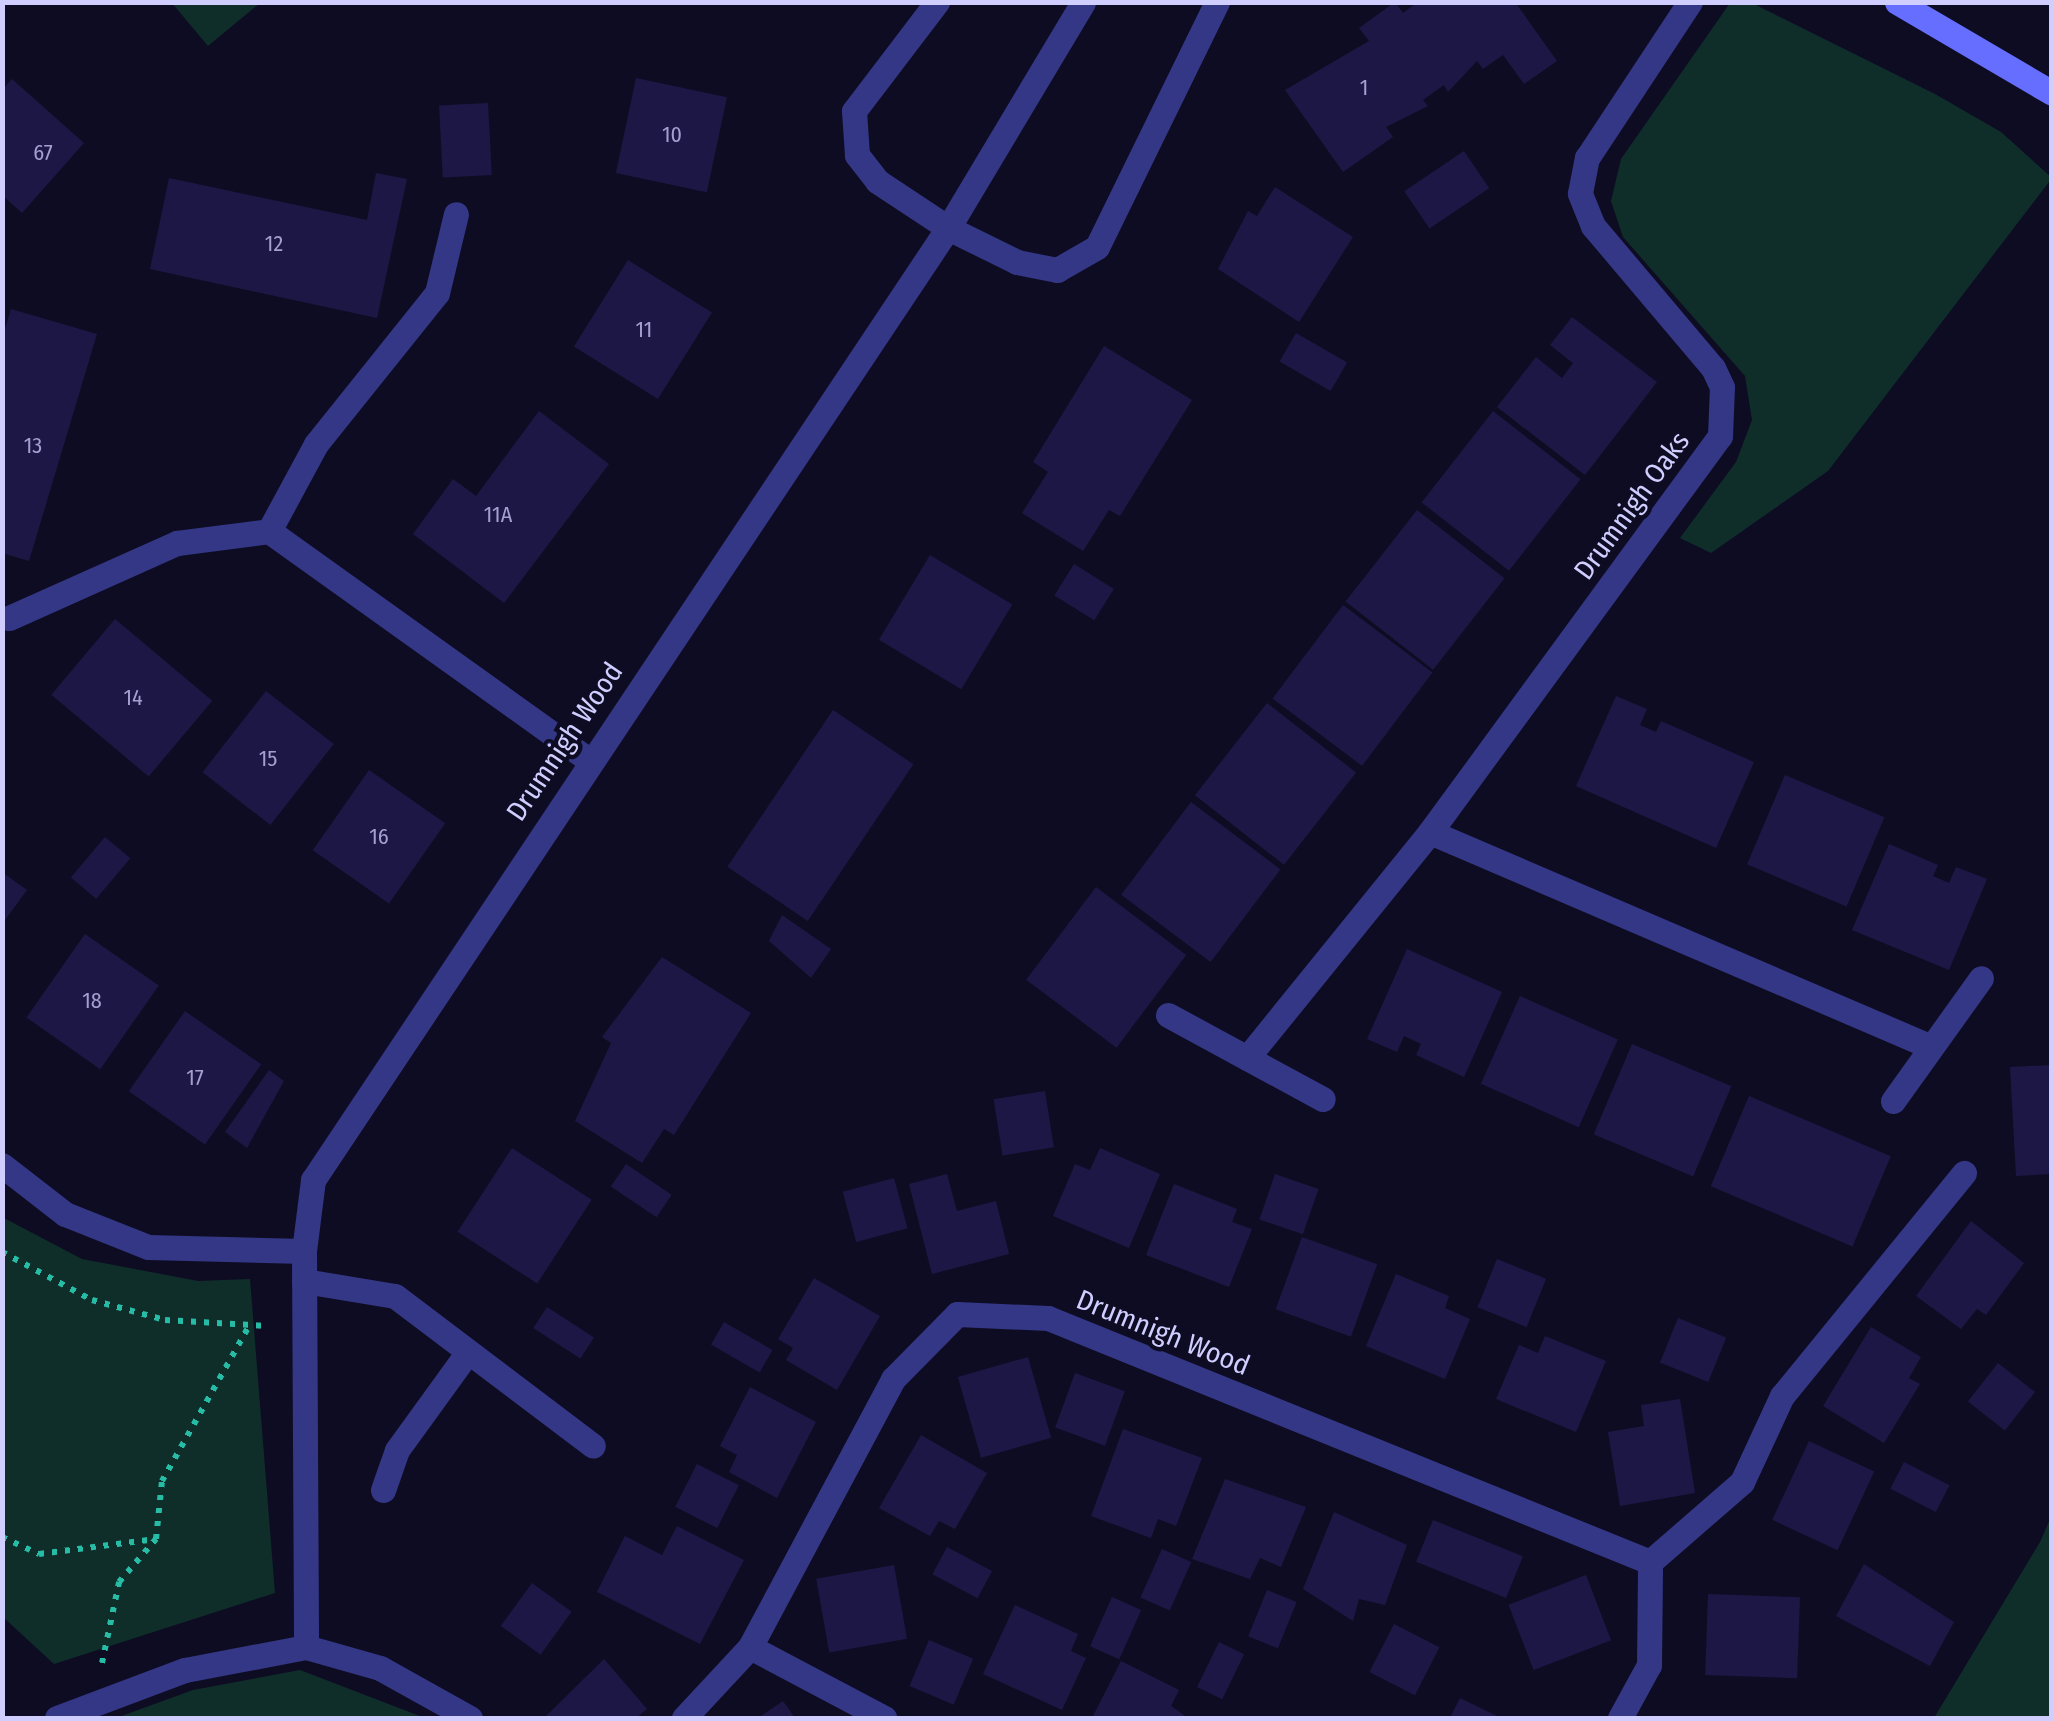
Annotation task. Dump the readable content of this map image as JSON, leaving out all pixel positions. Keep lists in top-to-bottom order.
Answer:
{
  "streets": {
    "street": ["Drumnigh Oaks", "Drumnigh Wood"]
  },
  "house_numbers": [
    "1",
    "10",
    "67",
    "12",
    "11",
    "13",
    "11A",
    "14",
    "15",
    "16",
    "18",
    "17"
  ]
}
